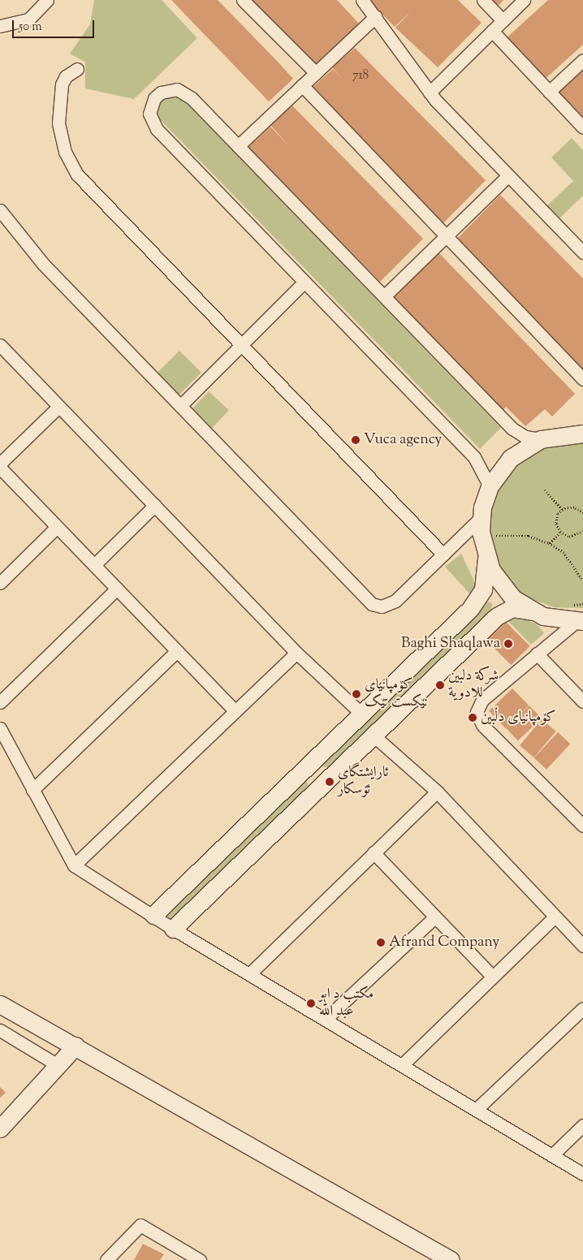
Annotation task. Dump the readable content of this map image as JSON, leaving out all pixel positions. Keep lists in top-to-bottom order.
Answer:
{
  "places": [
    "Vuca agency",
    "Baghi Shaqlawa",
    "شركة دلبين للادوية",
    "کۆمپانیای نێکست تێک",
    "کۆمپانیای دڵبین",
    "ئارایشتگای ئۆسکار",
    "Afrand Company",
    "مكتب د ابو عبد الله"
  ],
  "house_numbers": ["718"],
  "scale_bar": "50 m"
}
